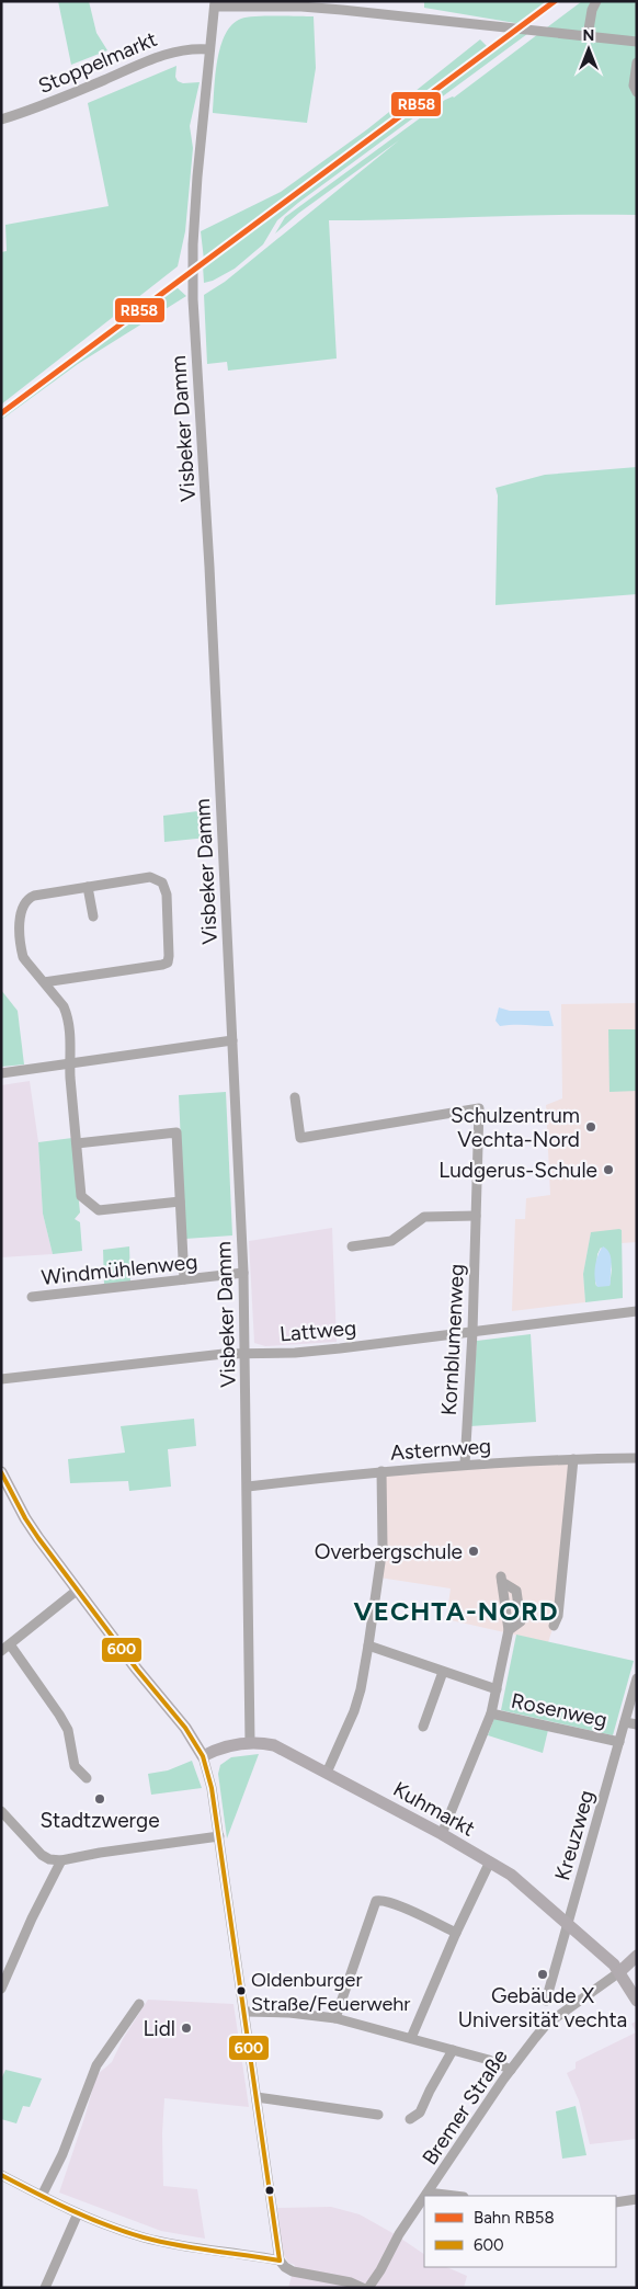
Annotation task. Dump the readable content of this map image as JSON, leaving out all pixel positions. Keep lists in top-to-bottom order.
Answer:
{
  "streets": {
    "main road": ["Kuhmarkt"],
    "street": [
      "Stoppelmarkt",
      "Visbeker Damm",
      "Windmühlenweg",
      "Lattweg",
      "Kornblumenweg",
      "Asternweg",
      "Rosenweg",
      "Kreuzweg",
      "Bremer Straße"
    ]
  },
  "crossings": [
    ["Stoppelmarkt", "Visbeker Damm"],
    ["Visbeker Damm", "Windmühlenweg"],
    ["Visbeker Damm", "Lattweg"],
    ["Visbeker Damm", "Asternweg"],
    ["Visbeker Damm", "Kuhmarkt"],
    ["Lattweg", "Kornblumenweg"],
    ["Kornblumenweg", "Asternweg"],
    ["Rosenweg", "Kreuzweg"],
    ["Kuhmarkt", "Kreuzweg"],
    ["Kuhmarkt", "Bremer Straße"]
  ],
  "districts": ["VECHTA-NORD"],
  "places": [
    "Schulzentrum Vechta-Nord",
    "Ludgerus-Schule",
    "Overbergschule",
    "Stadtzwerge",
    "Gebäude X Universität vechta",
    "Oldenburger Straße/Feuerwehr",
    "Lidl"
  ],
  "lines": ["rail line RB58", "transit line 600"],
  "legend": ["Bahn RB58", "600"],
  "north": "top"
}
